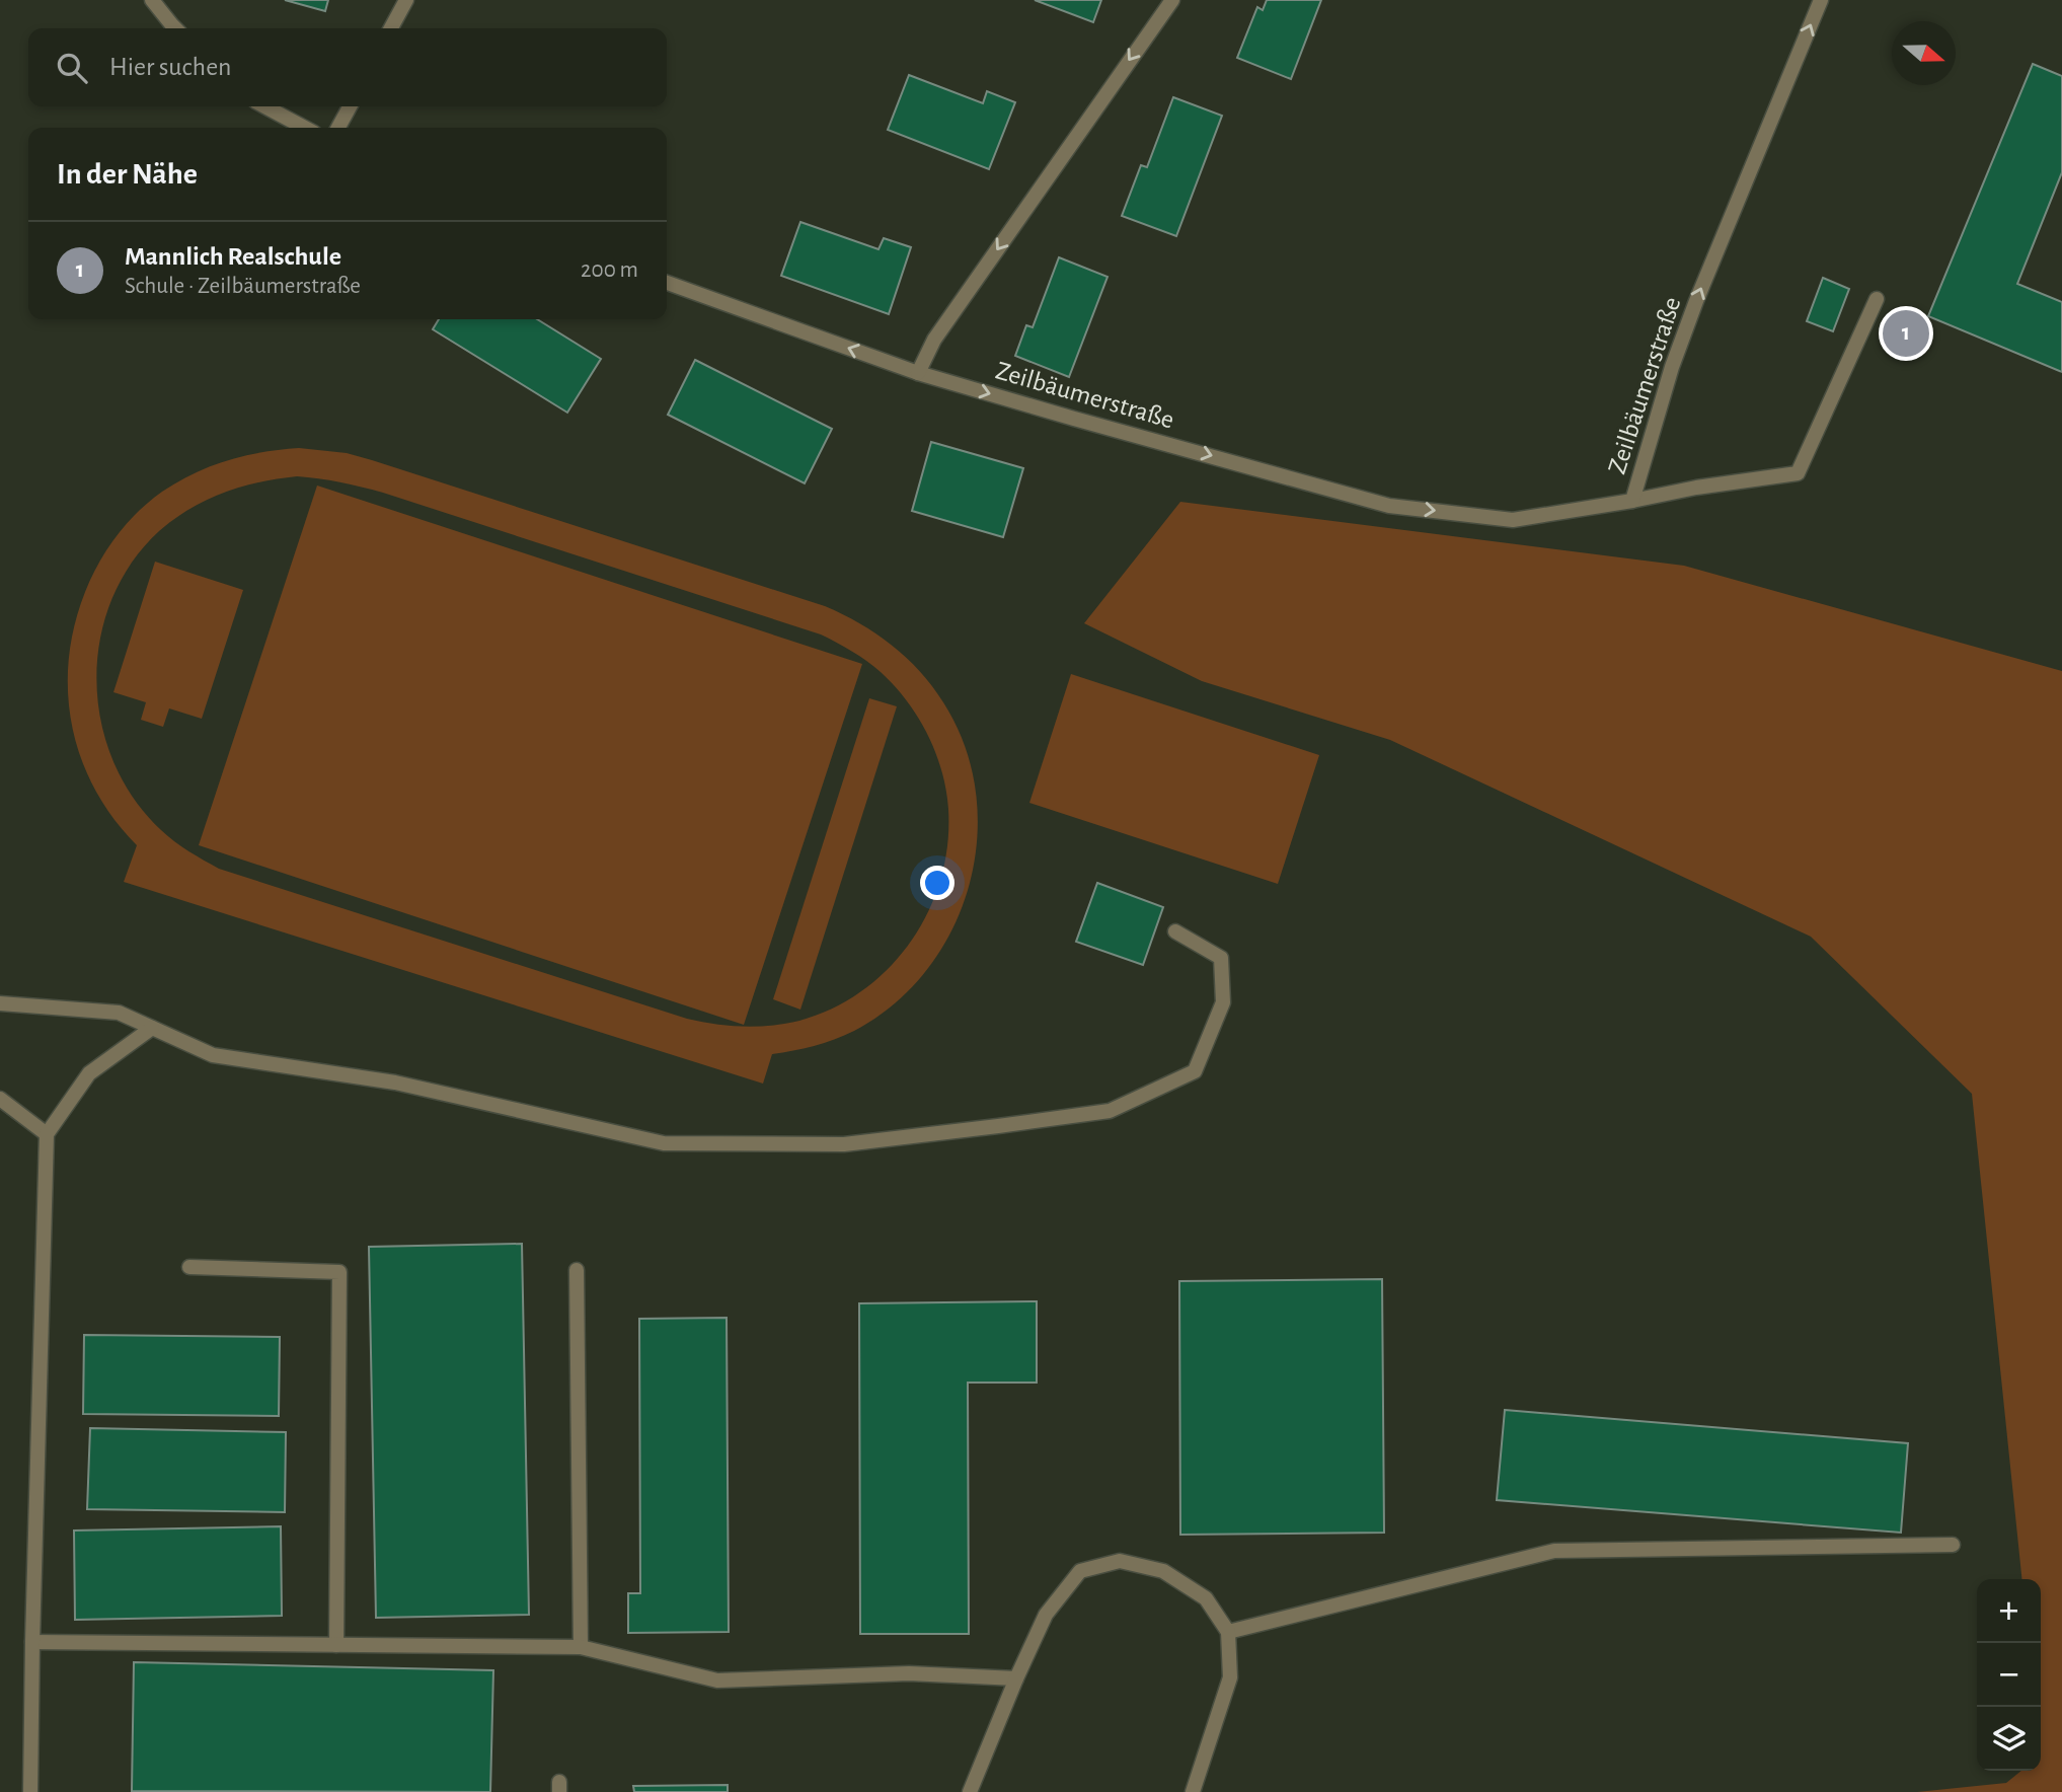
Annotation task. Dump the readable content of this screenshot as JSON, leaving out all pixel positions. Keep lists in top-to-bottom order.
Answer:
{
  "streets": {
    "street": ["Zeilbäumerstraße"]
  },
  "north": "right",
  "page": {
    "search": "Hier suchen",
    "heading": "In der Nähe",
    "list": [
      {
        "mark": "1",
        "name": "Mannlich Realschule",
        "note": "Schule · Zeilbäumerstraße",
        "value": "200 m"
      }
    ],
    "pins": "1",
    "map_buttons": ["+", "−"]
  }
}
